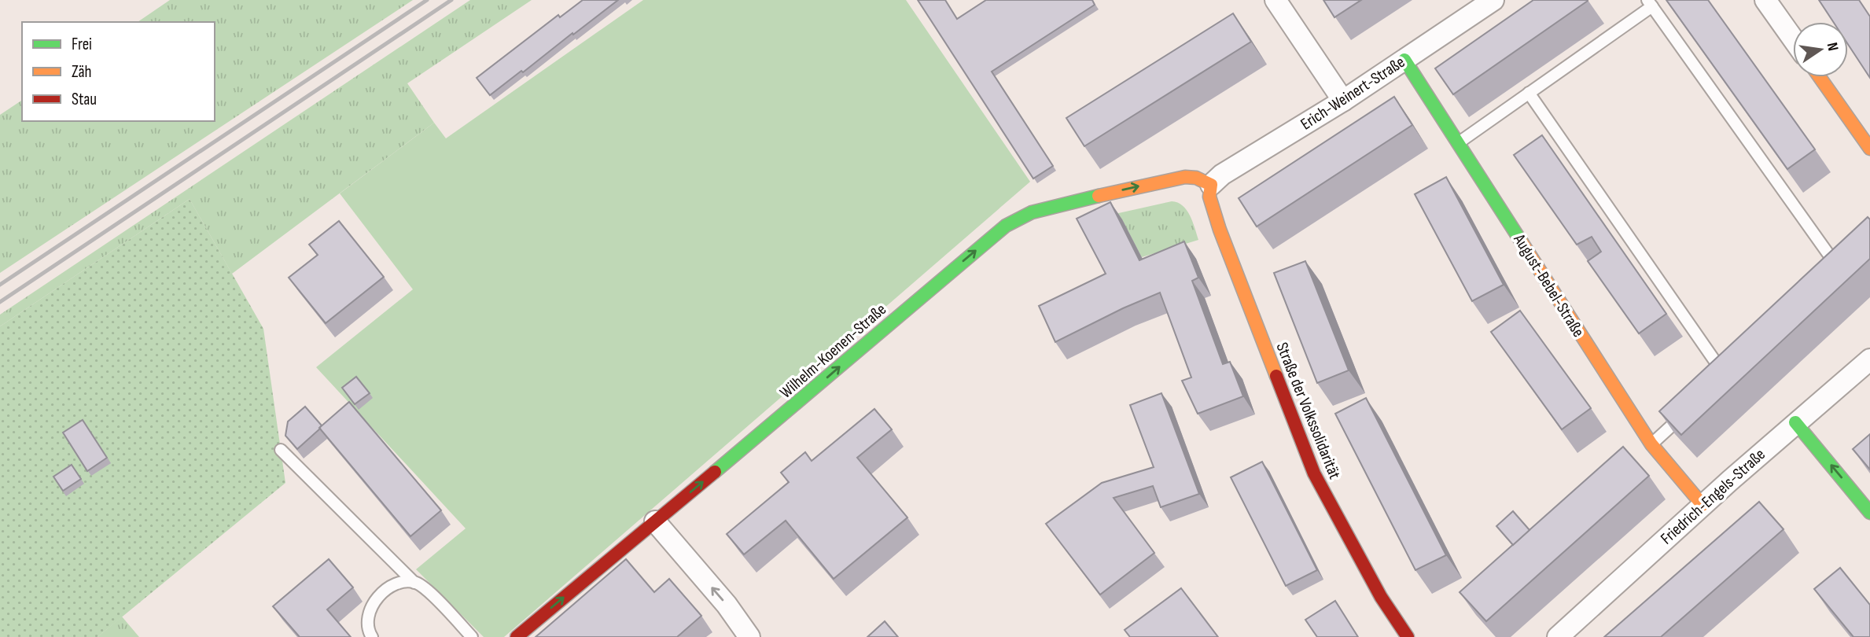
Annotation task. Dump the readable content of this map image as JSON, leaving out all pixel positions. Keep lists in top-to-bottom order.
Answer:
{
  "streets": {
    "street": [
      "Erich-Weinert-Straße",
      "August-Bebel-Straße",
      "Wilhelm-Koenen-Straße",
      "Straße der Volkssolidarität",
      "Friedrich-Engels-Straße"
    ]
  },
  "crossings": [
    ["Erich-Weinert-Straße", "August-Bebel-Straße"],
    ["Erich-Weinert-Straße", "Wilhelm-Koenen-Straße"],
    ["Erich-Weinert-Straße", "Straße der Volkssolidarität"],
    ["August-Bebel-Straße", "Friedrich-Engels-Straße"],
    ["Wilhelm-Koenen-Straße", "Straße der Volkssolidarität"]
  ],
  "one_way": ["Wilhelm-Koenen-Straße"],
  "legend": ["Frei", "Zäh", "Stau"],
  "north": "right"
}
